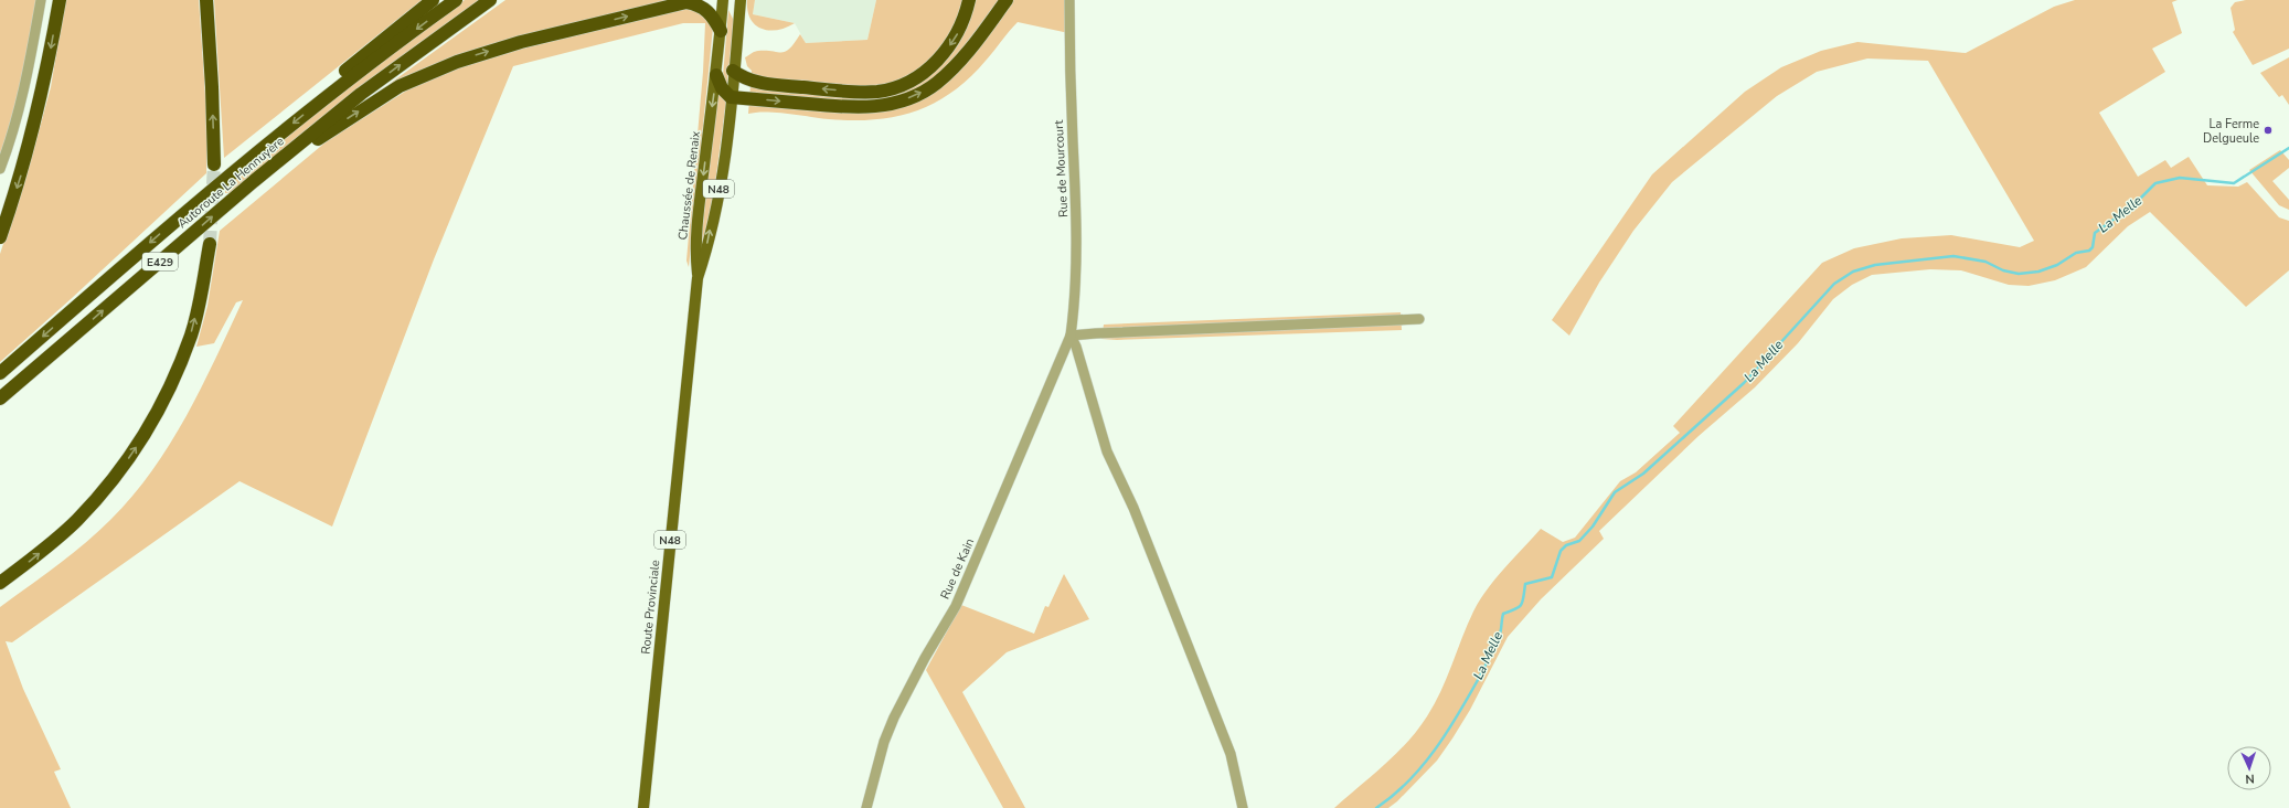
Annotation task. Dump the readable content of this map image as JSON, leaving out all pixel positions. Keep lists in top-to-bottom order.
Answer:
{
  "streets": {
    "highway": ["Autoroute La Hennuyère", "E429"],
    "main road": ["Chaussée de Renaix", "N48", "Route Provinciale"],
    "street": ["Rue de Mourcourt", "Rue de Kain"]
  },
  "crossings": [
    ["Rue de Mourcourt", "Rue de Kain"],
    ["Chaussée de Renaix", "N48"],
    ["Chaussée de Renaix", "Route Provinciale"],
    ["N48", "Route Provinciale"]
  ],
  "water": ["La Melle"],
  "places": ["La Ferme Delgueule"],
  "north": "bottom"
}
